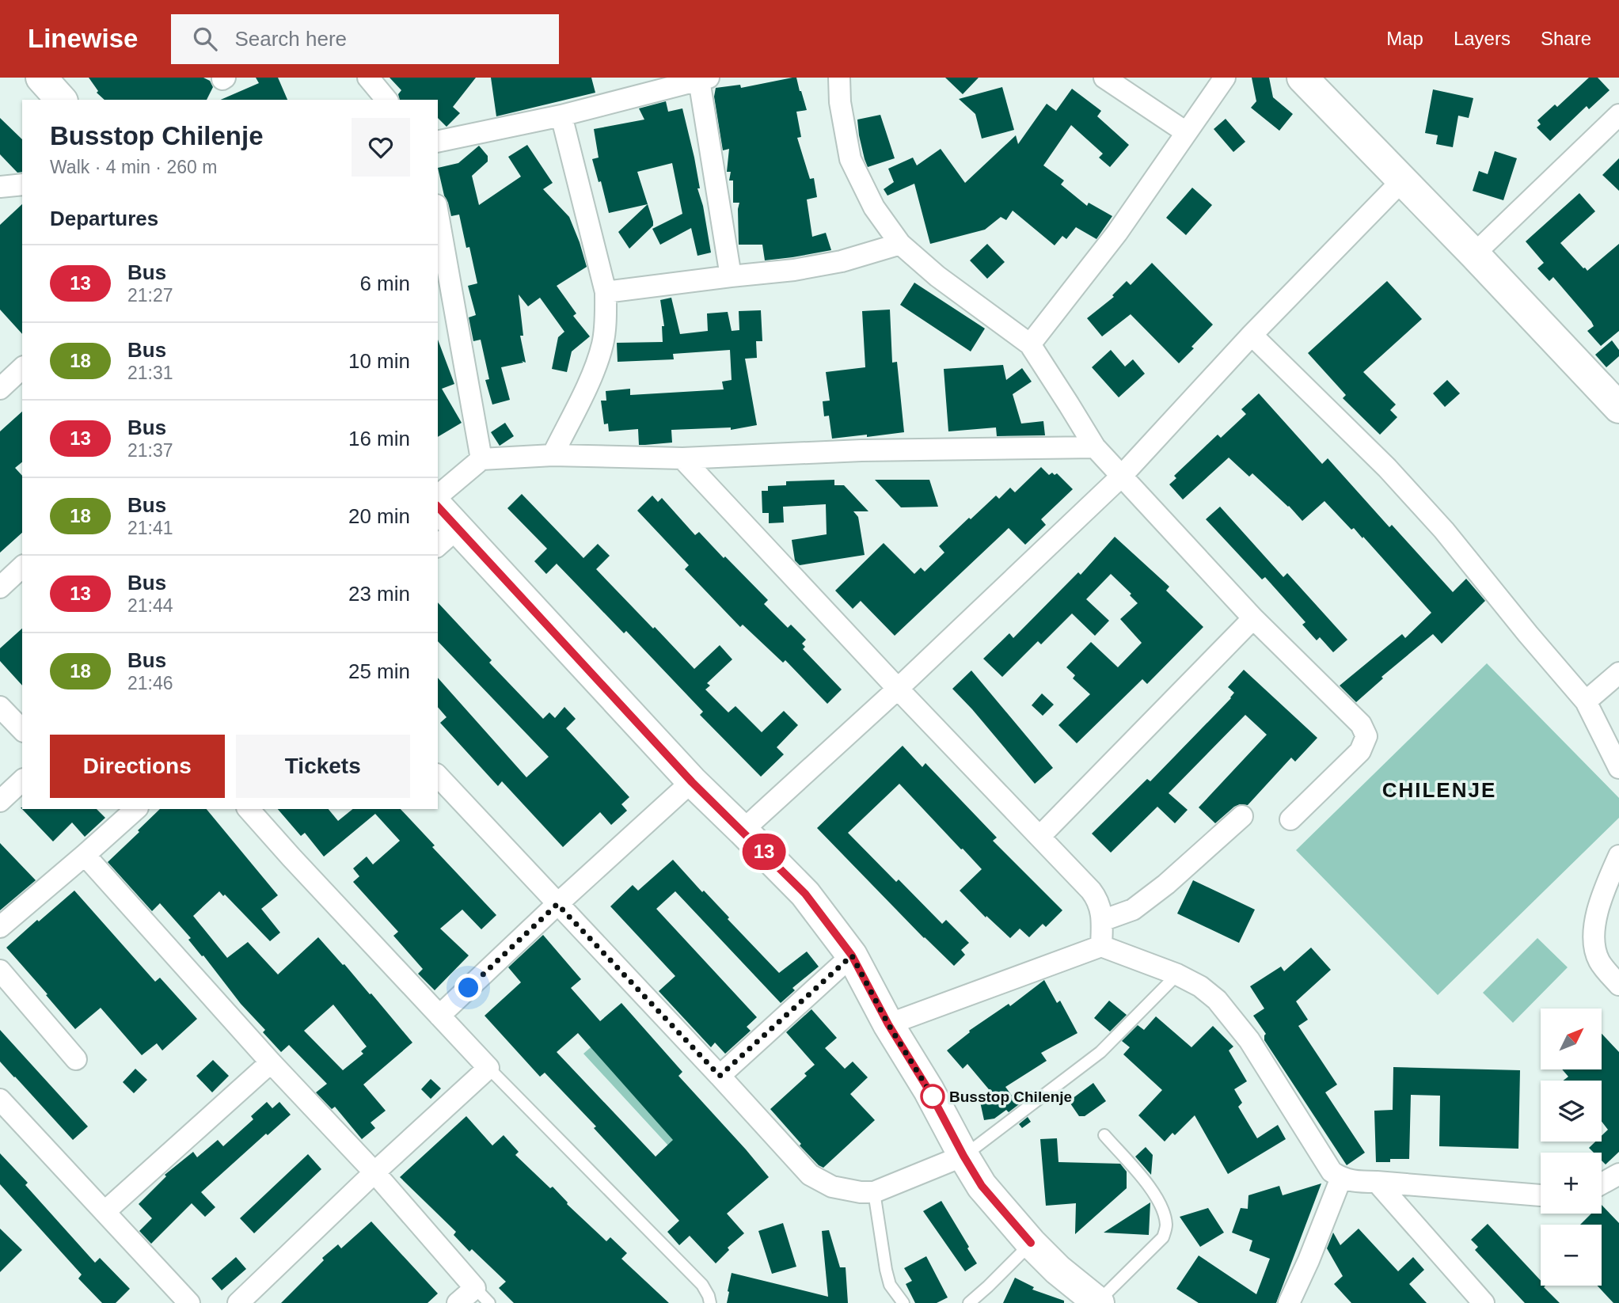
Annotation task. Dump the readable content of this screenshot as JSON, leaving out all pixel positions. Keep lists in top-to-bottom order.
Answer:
{
  "districts": ["CHILENJE"],
  "places": ["Busstop Chilenje"],
  "lines": ["bus line 13"],
  "north": "top right",
  "page": {
    "header": "Linewise",
    "search": "Search here",
    "nav": ["Map", "Layers", "Share"],
    "on_map": "13",
    "heading": [
      ["Busstop Chilenje", "Walk · 4 min · 260 m"],
      "Departures"
    ],
    "list": [
      {
        "mark": "13",
        "name": "Bus",
        "note": "21:27",
        "value": "6 min"
      },
      {
        "mark": "18",
        "name": "Bus",
        "note": "21:31",
        "value": "10 min"
      },
      {
        "mark": "13",
        "name": "Bus",
        "note": "21:37",
        "value": "16 min"
      },
      {
        "mark": "18",
        "name": "Bus",
        "note": "21:41",
        "value": "20 min"
      },
      {
        "mark": "13",
        "name": "Bus",
        "note": "21:44",
        "value": "23 min"
      },
      {
        "mark": "18",
        "name": "Bus",
        "note": "21:46",
        "value": "25 min"
      }
    ],
    "buttons": ["Directions", "Tickets"],
    "map_buttons": ["+", "−"]
  }
}
